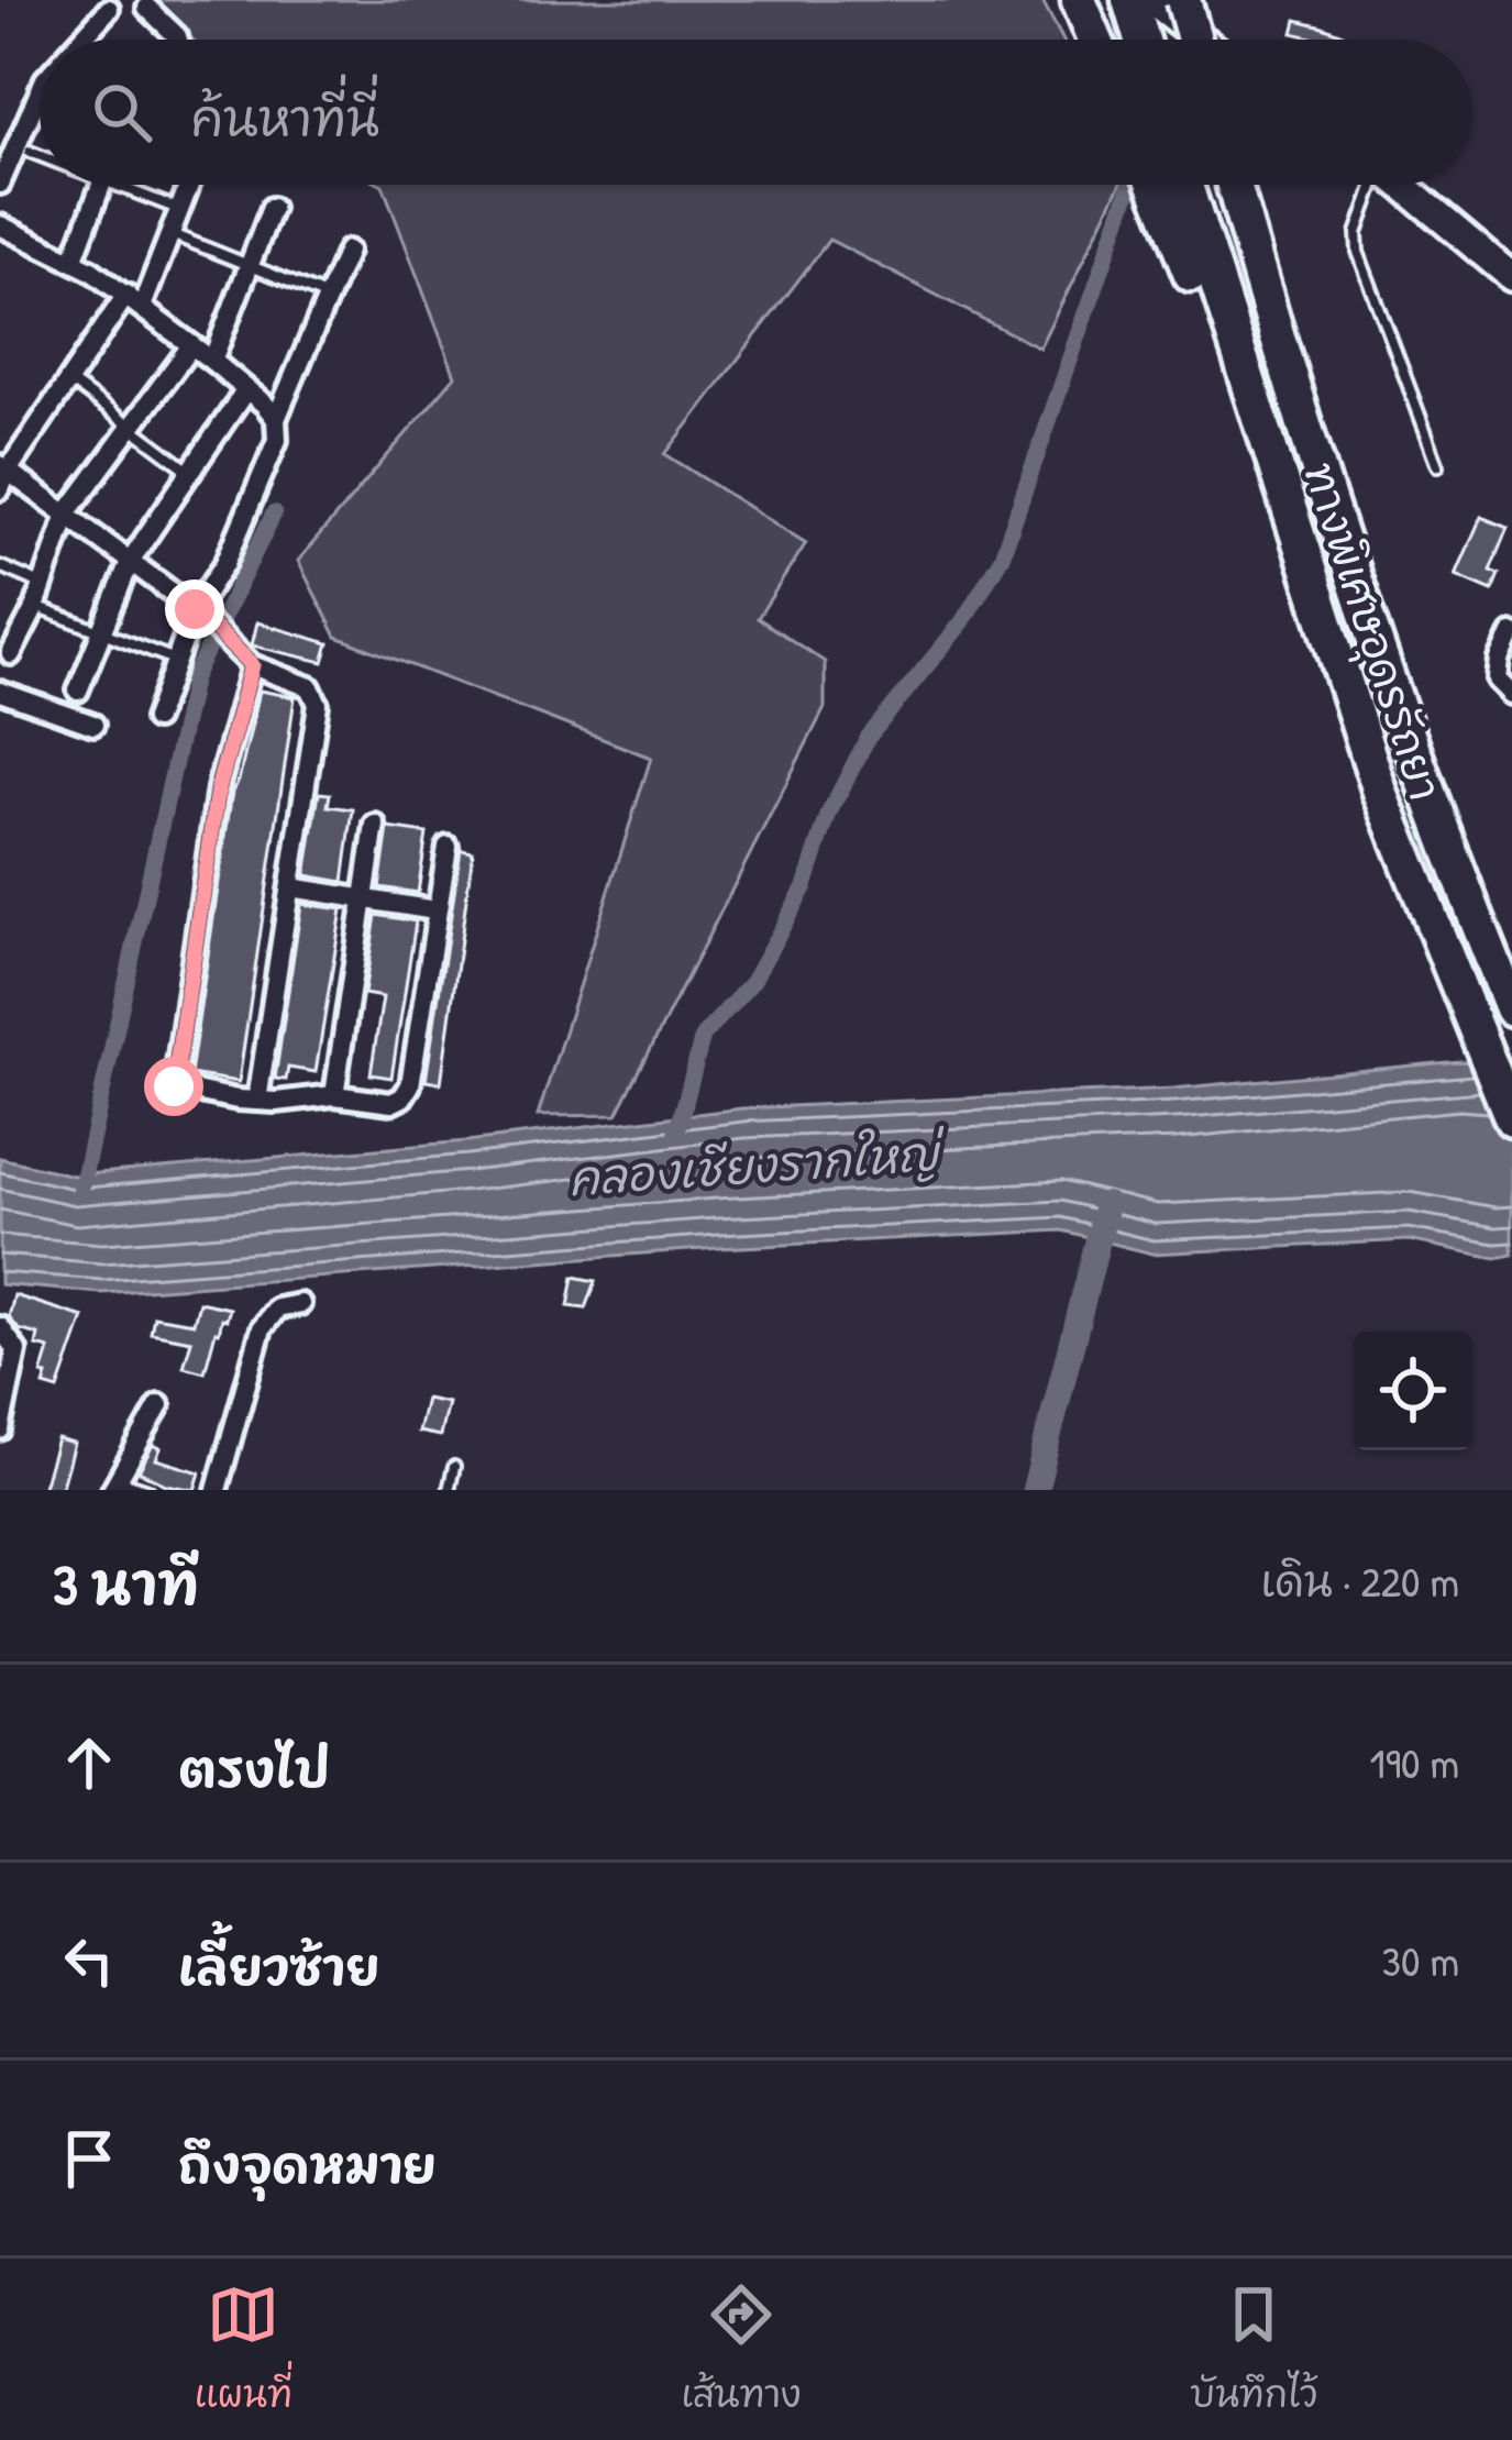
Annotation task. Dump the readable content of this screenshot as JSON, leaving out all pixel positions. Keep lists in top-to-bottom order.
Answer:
{
  "streets": {
    "highway": ["ทางพิเศษอุดรรัถยา"]
  },
  "water": ["คลองเชียงรากใหญ่"],
  "page": {
    "search": "ค้นหาที่นี่",
    "heading": ["3 นาที", "เดิน · 220 m"],
    "list": [
      ["ตรงไป", "190 m"],
      ["เลี้ยวซ้าย", "30 m"],
      "ถึงจุดหมาย"
    ],
    "nav": ["แผนที่", "เส้นทาง", "บันทึกไว้"]
  }
}
